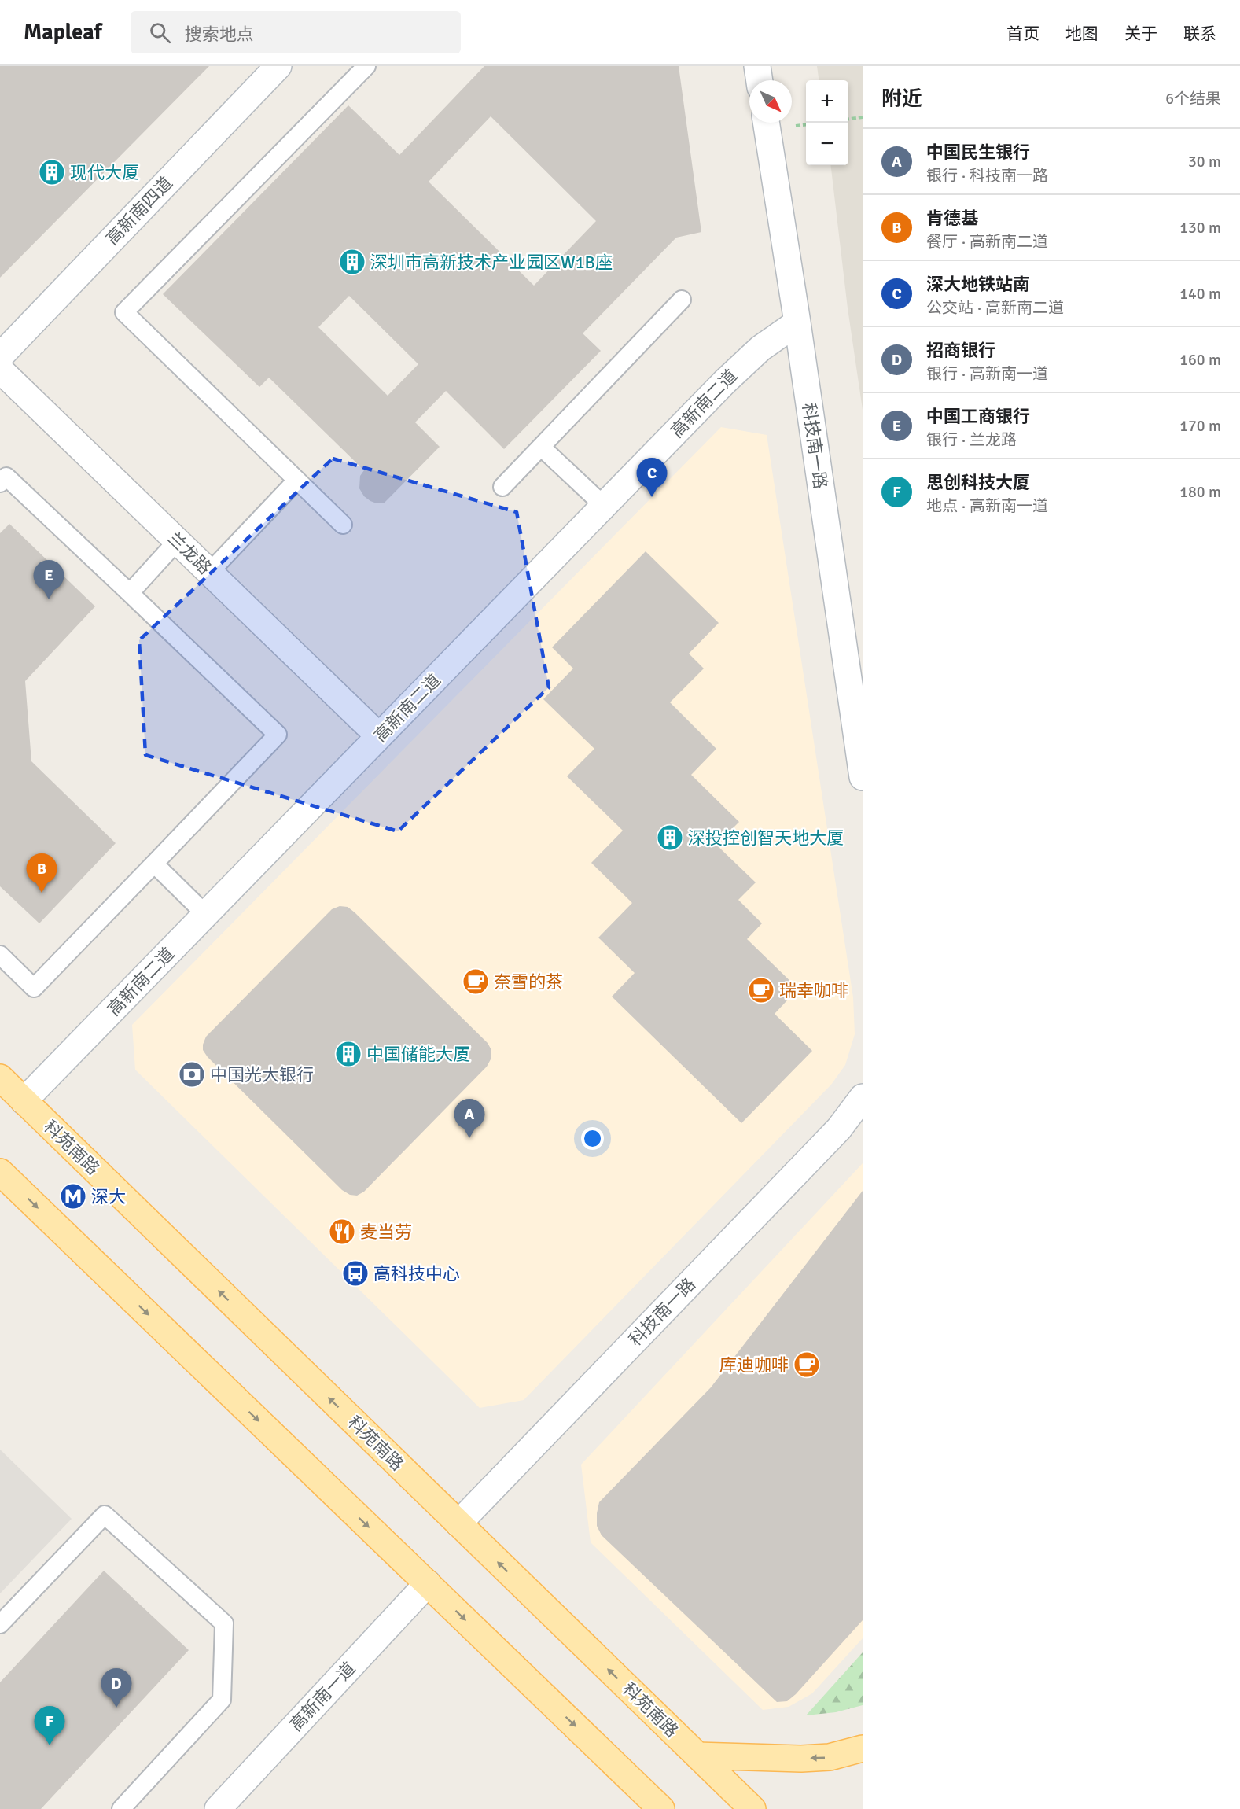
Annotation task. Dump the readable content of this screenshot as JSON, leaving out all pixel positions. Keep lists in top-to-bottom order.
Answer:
{
  "streets": {
    "main road": ["科苑南路"],
    "street": [
      "高新南四道",
      "高新南二道",
      "科技南一路",
      "兰龙路",
      "高新南一道"
    ]
  },
  "crossings": [
    ["高新南二道", "科技南一路"],
    ["高新南二道", "兰龙路"],
    ["高新南二道", "科苑南路"],
    ["科技南一路", "科苑南路"]
  ],
  "places": {
    "building": [
      "现代大厦",
      "深圳市高新技术产业园区W1B座",
      "深投控创智天地大厦",
      "中国储能大厦"
    ],
    "cafe": ["奈雪的茶", "瑞幸咖啡", "库迪咖啡"],
    "bank": ["中国光大银行"],
    "metro station": ["深大"],
    "restaurant": ["麦当劳"],
    "bus stop": ["高科技中心"]
  },
  "north": "bottom right",
  "page": {
    "header": "Mapleaf",
    "search": "搜索地点",
    "nav": [
      "首页",
      "地图",
      "关于",
      "联系"
    ],
    "heading": ["附近", "6个结果"],
    "map_buttons": ["+", "−"],
    "list": [
      {
        "mark": "A",
        "name": "中国民生银行",
        "note": "银行 · 科技南一路",
        "value": "30 m"
      },
      {
        "mark": "B",
        "name": "肯德基",
        "note": "餐厅 · 高新南二道",
        "value": "130 m"
      },
      {
        "mark": "C",
        "name": "深大地铁站南",
        "note": "公交站 · 高新南二道",
        "value": "140 m"
      },
      {
        "mark": "D",
        "name": "招商银行",
        "note": "银行 · 高新南一道",
        "value": "160 m"
      },
      {
        "mark": "E",
        "name": "中国工商银行",
        "note": "银行 · 兰龙路",
        "value": "170 m"
      },
      {
        "mark": "F",
        "name": "思创科技大厦",
        "note": "地点 · 高新南一道",
        "value": "180 m"
      }
    ],
    "pins": [
      "C",
      "E",
      "B",
      "A",
      "D",
      "F"
    ]
  }
}
